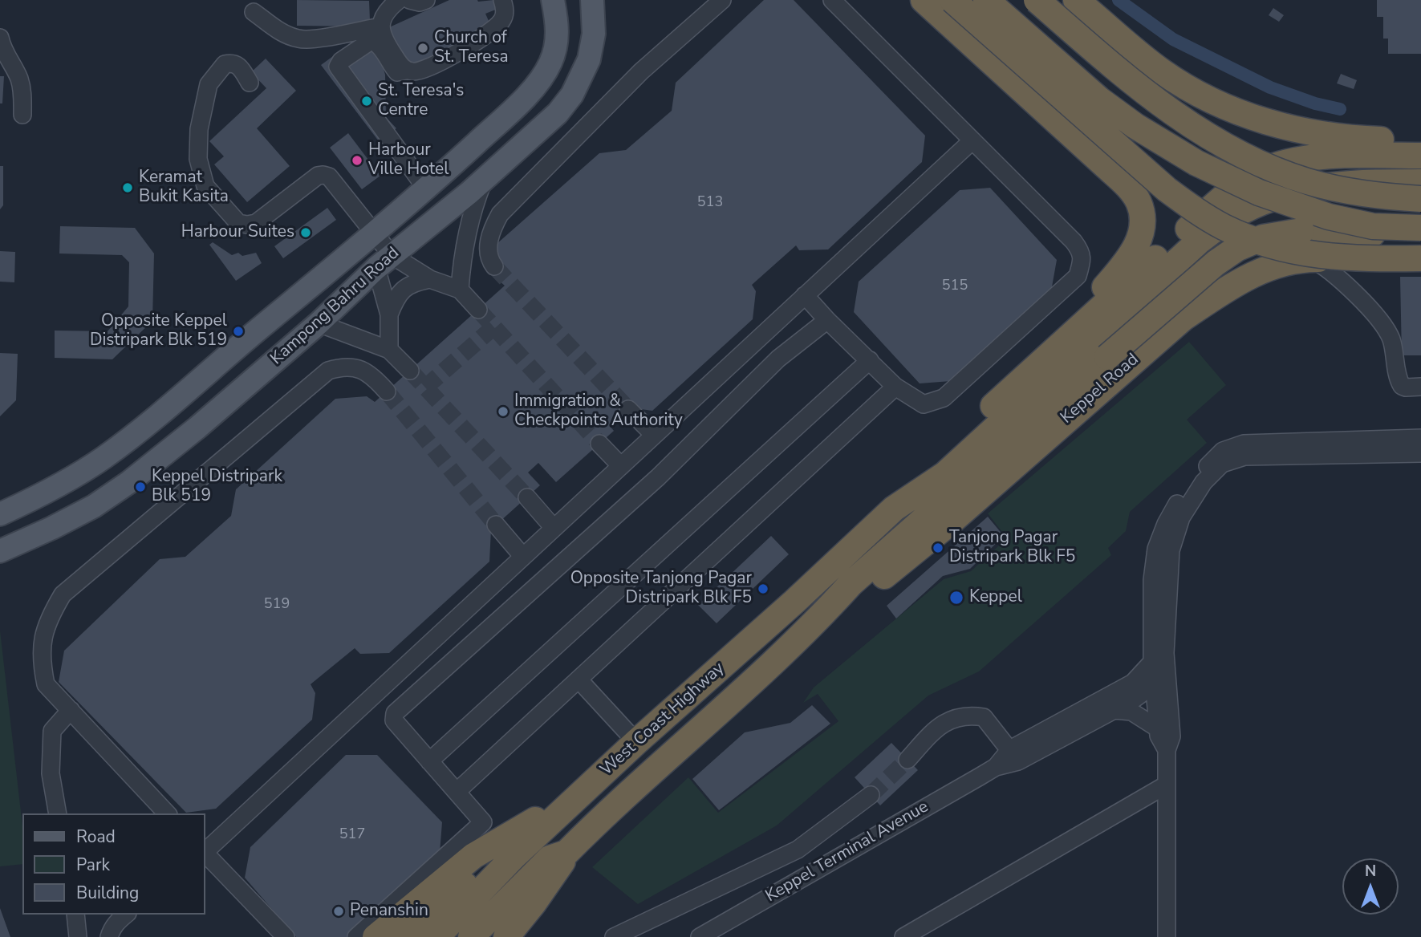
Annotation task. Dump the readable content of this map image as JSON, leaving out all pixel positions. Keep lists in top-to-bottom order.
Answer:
{
  "streets": {
    "highway": ["Keppel Road", "West Coast Highway"],
    "main road": ["Kampong Bahru Road"],
    "street": ["Keppel Terminal Avenue"]
  },
  "crossings": [
    ["Keppel Road", "West Coast Highway"]
  ],
  "places": [
    "Church of St. Teresa",
    "St. Teresa's Centre",
    "Harbour Ville Hotel",
    "Keramat Bukit Kasita",
    "Harbour Suites",
    "Opposite Keppel Distripark Blk 519",
    "Immigration & Checkpoints Authority",
    "Keppel Distripark Blk 519",
    "Tanjong Pagar Distripark Blk F5",
    "Opposite Tanjong Pagar Distripark Blk F5",
    "Keppel",
    "Penanshin"
  ],
  "house_numbers": [
    "513",
    "515",
    "519",
    "517"
  ],
  "legend": ["Road", "Park", "Building"],
  "north": "top"
}
